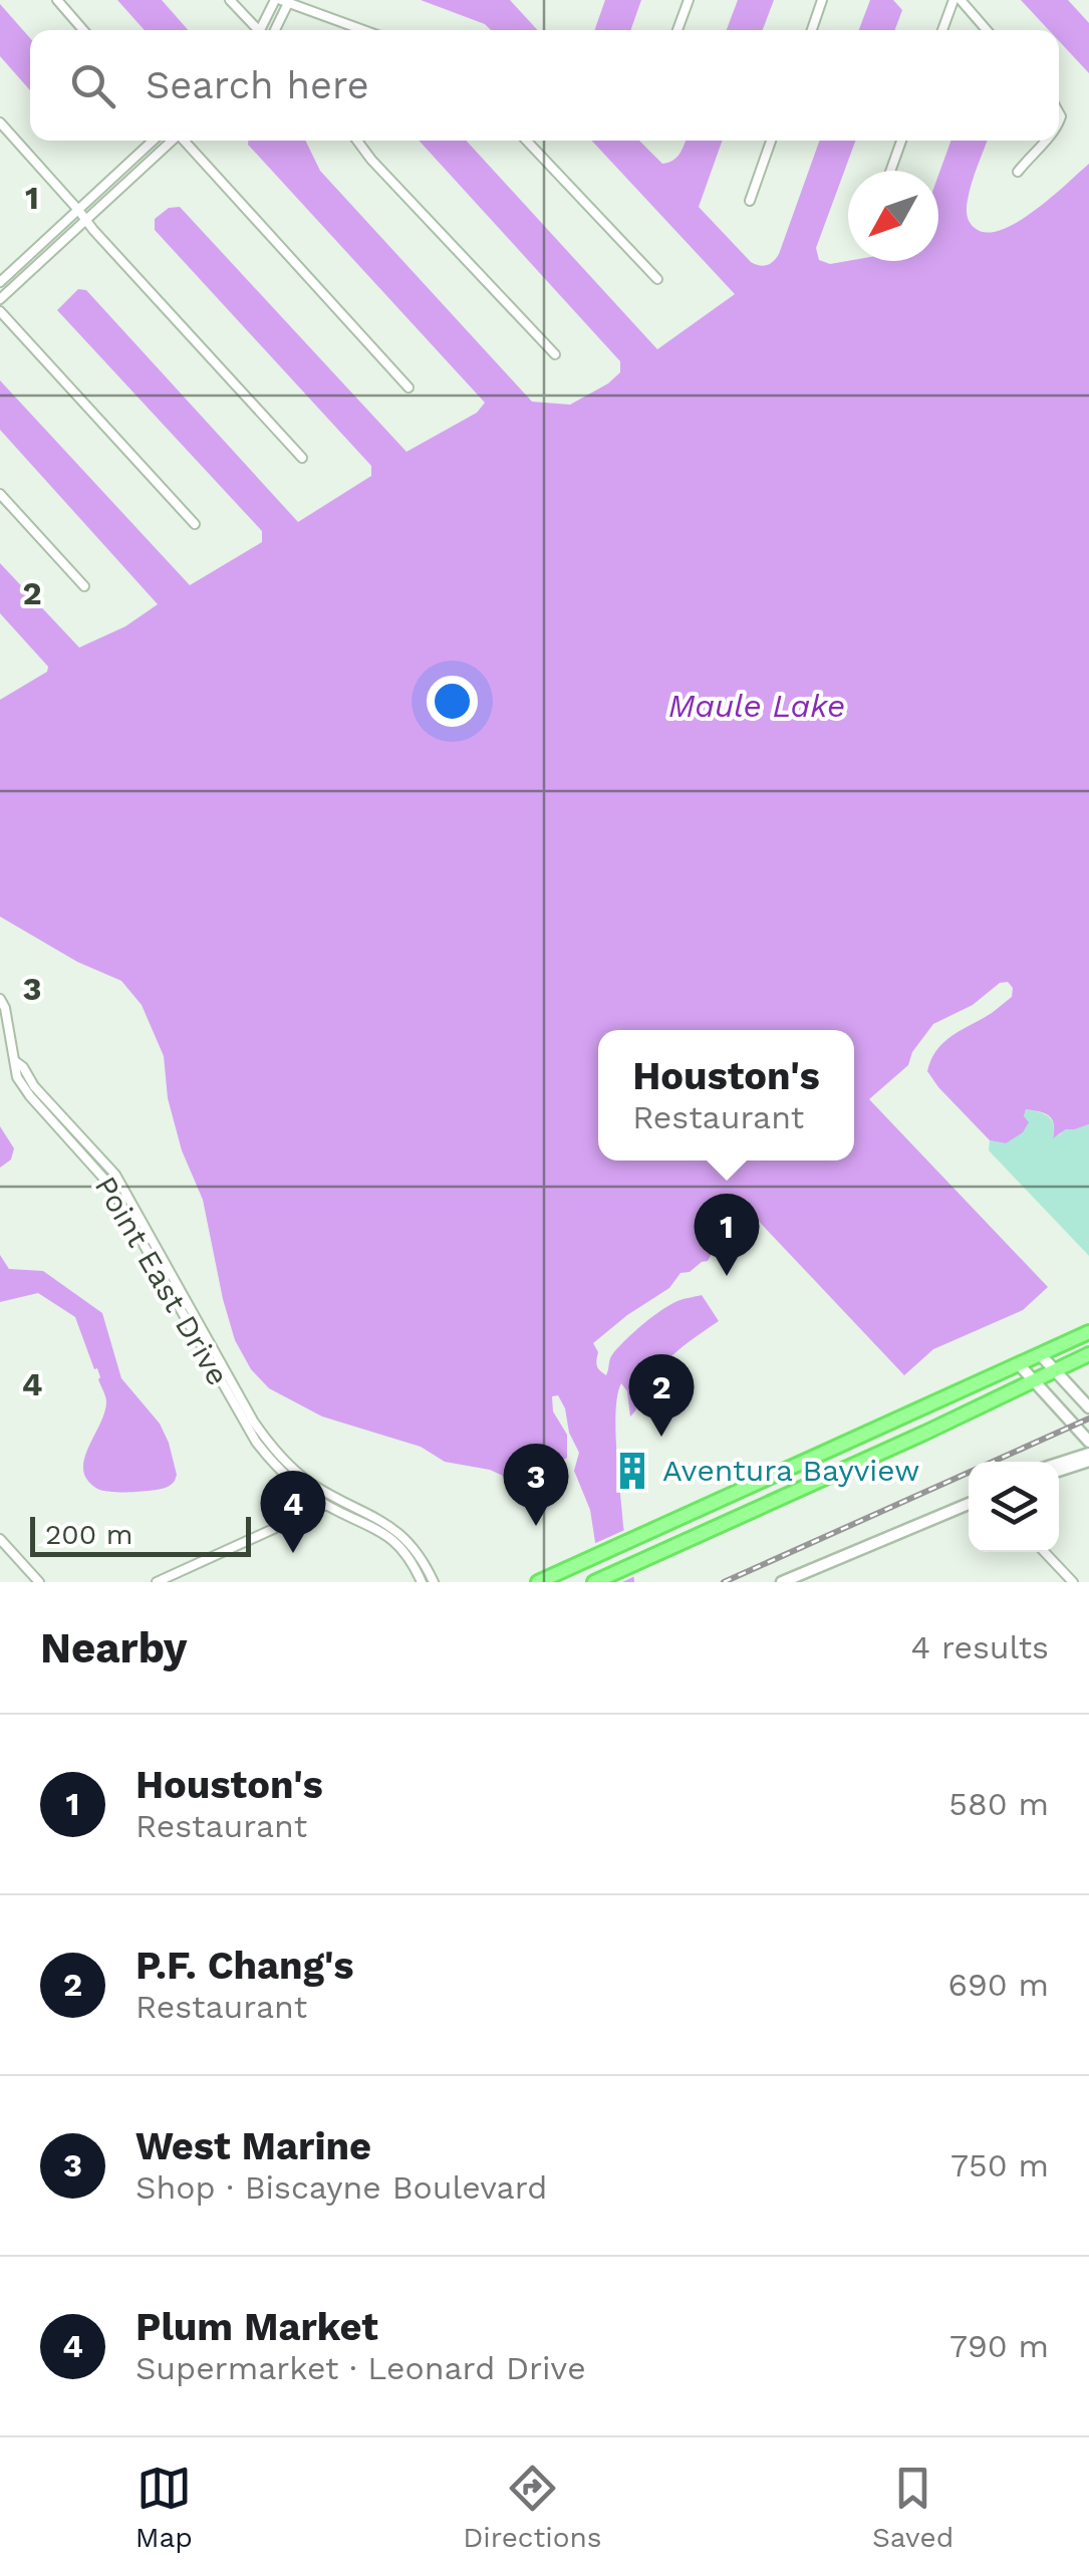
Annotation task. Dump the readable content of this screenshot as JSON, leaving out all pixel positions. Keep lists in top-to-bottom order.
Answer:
{
  "streets": {
    "street": ["Point East Drive"]
  },
  "water": ["Maule Lake"],
  "places": {
    "building": ["Aventura Bayview"]
  },
  "scale_bar": "200 m",
  "north": "bottom left",
  "page": {
    "search": "Search here",
    "popup": ["Houston's", "Restaurant"],
    "pins": [
      "1",
      "2",
      "3",
      "4"
    ],
    "scale": "200 m",
    "heading": ["Nearby", "4 results"],
    "list": [
      {
        "mark": "1",
        "name": "Houston's",
        "note": "Restaurant",
        "value": "580 m"
      },
      {
        "mark": "2",
        "name": "P.F. Chang's",
        "note": "Restaurant",
        "value": "690 m"
      },
      {
        "mark": "3",
        "name": "West Marine",
        "note": "Shop · Biscayne Boulevard",
        "value": "750 m"
      },
      {
        "mark": "4",
        "name": "Plum Market",
        "note": "Supermarket · Leonard Drive",
        "value": "790 m"
      }
    ],
    "nav": ["Map", "Directions", "Saved"]
  },
  "grid": {
    "rows": [
      "1",
      "2",
      "3",
      "4"
    ]
  }
}
